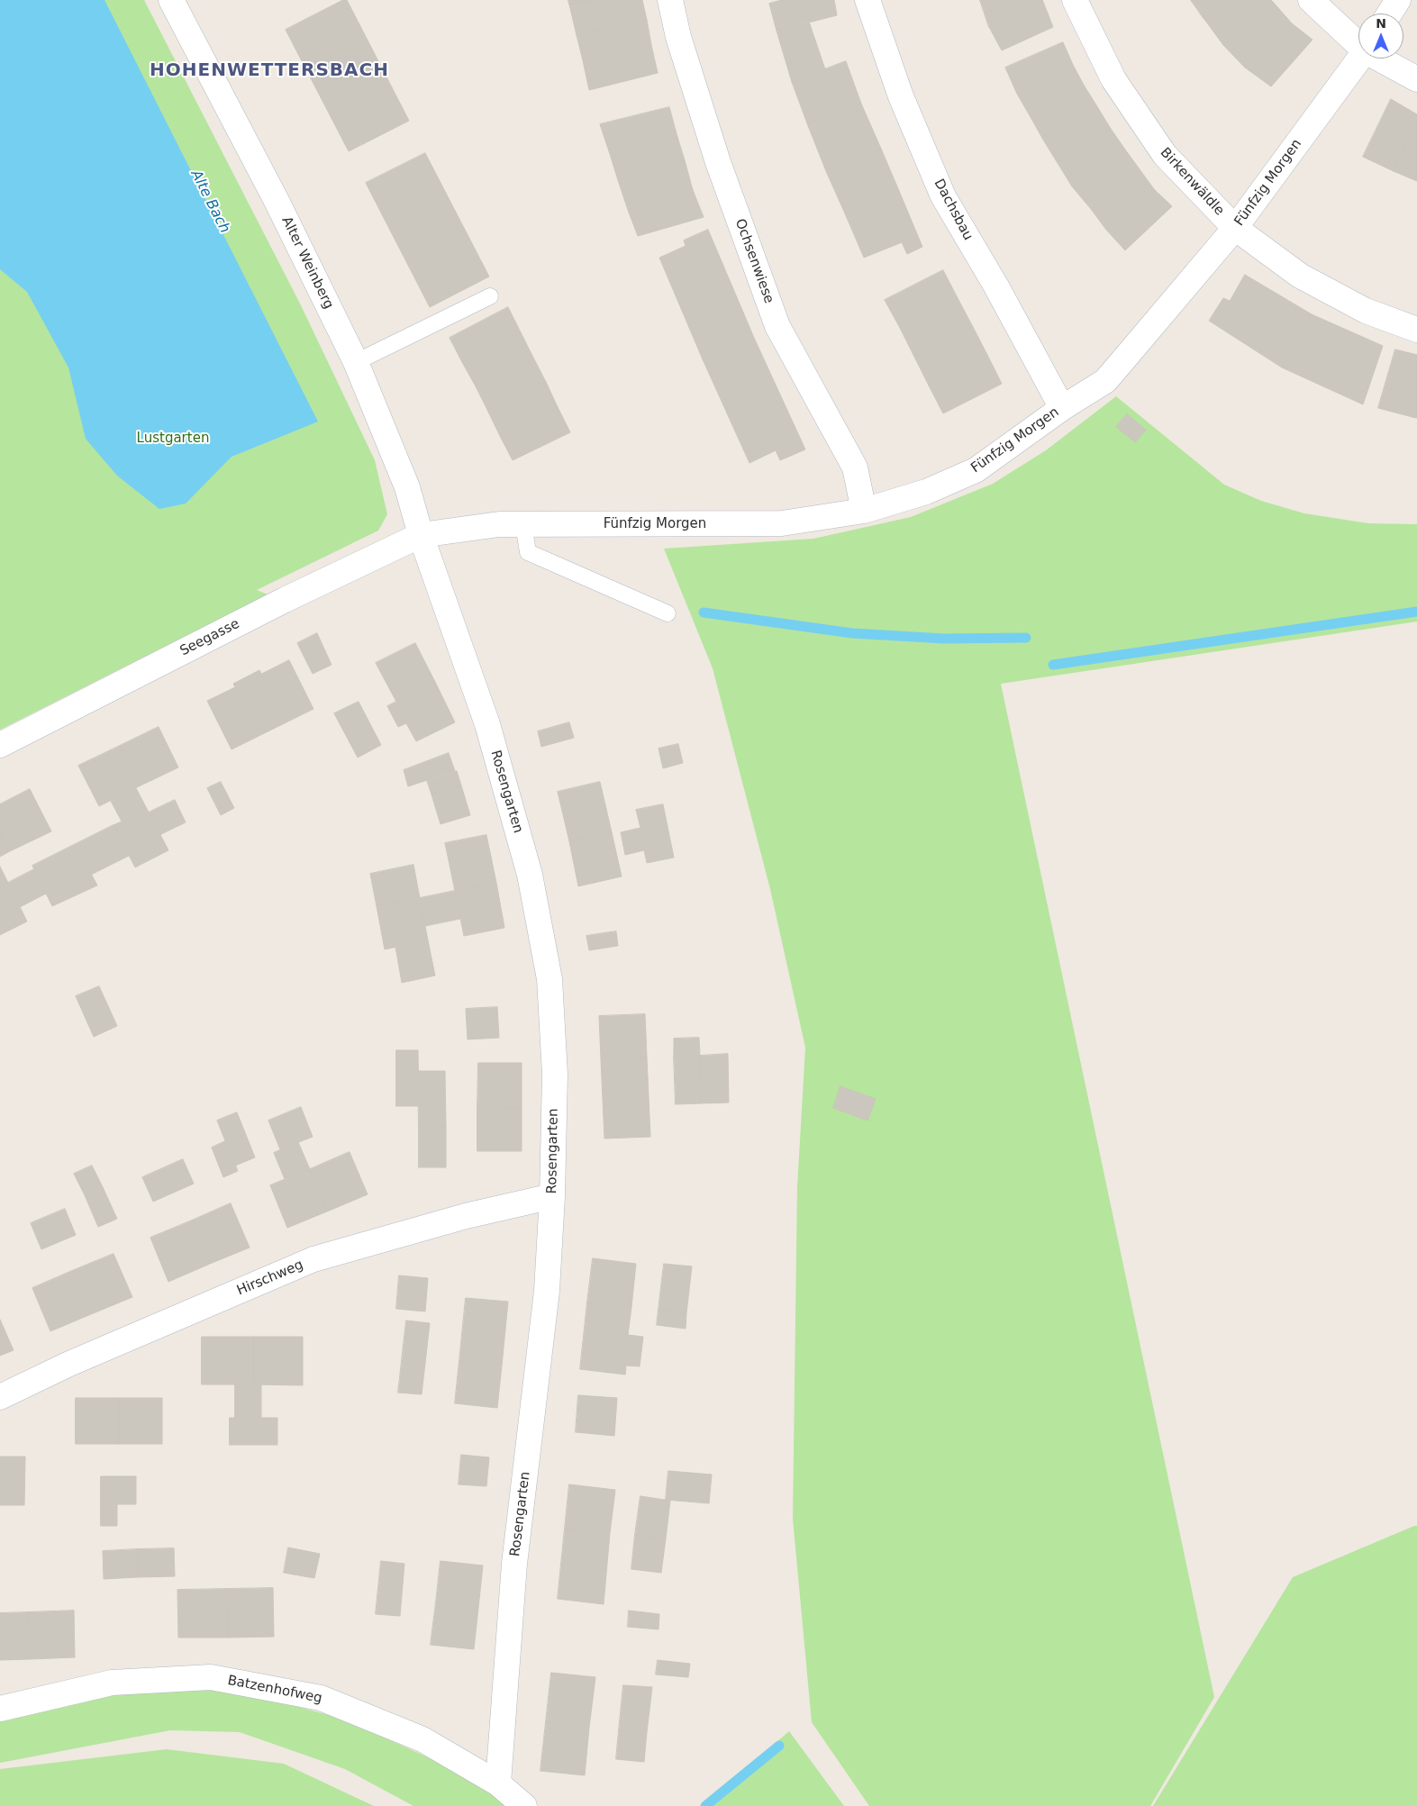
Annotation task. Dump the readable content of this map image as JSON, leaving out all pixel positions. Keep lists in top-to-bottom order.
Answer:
{
  "streets": {
    "street": [
      "Birkenwäldle",
      "Fünfzig Morgen",
      "Dachsbau",
      "Ochsenwiese",
      "Alter Weinberg",
      "Seegasse",
      "Rosengarten",
      "Hirschweg",
      "Batzenhofweg"
    ]
  },
  "crossings": [
    ["Birkenwäldle", "Fünfzig Morgen"],
    ["Fünfzig Morgen", "Dachsbau"],
    ["Fünfzig Morgen", "Ochsenwiese"],
    ["Fünfzig Morgen", "Alter Weinberg"],
    ["Fünfzig Morgen", "Seegasse"],
    ["Fünfzig Morgen", "Rosengarten"],
    ["Alter Weinberg", "Seegasse"],
    ["Alter Weinberg", "Rosengarten"],
    ["Seegasse", "Rosengarten"],
    ["Rosengarten", "Hirschweg"],
    ["Rosengarten", "Batzenhofweg"]
  ],
  "districts": ["HOHENWETTERSBACH"],
  "water": ["Alte Bach"],
  "parks": ["Lustgarten"],
  "north": "top"
}
